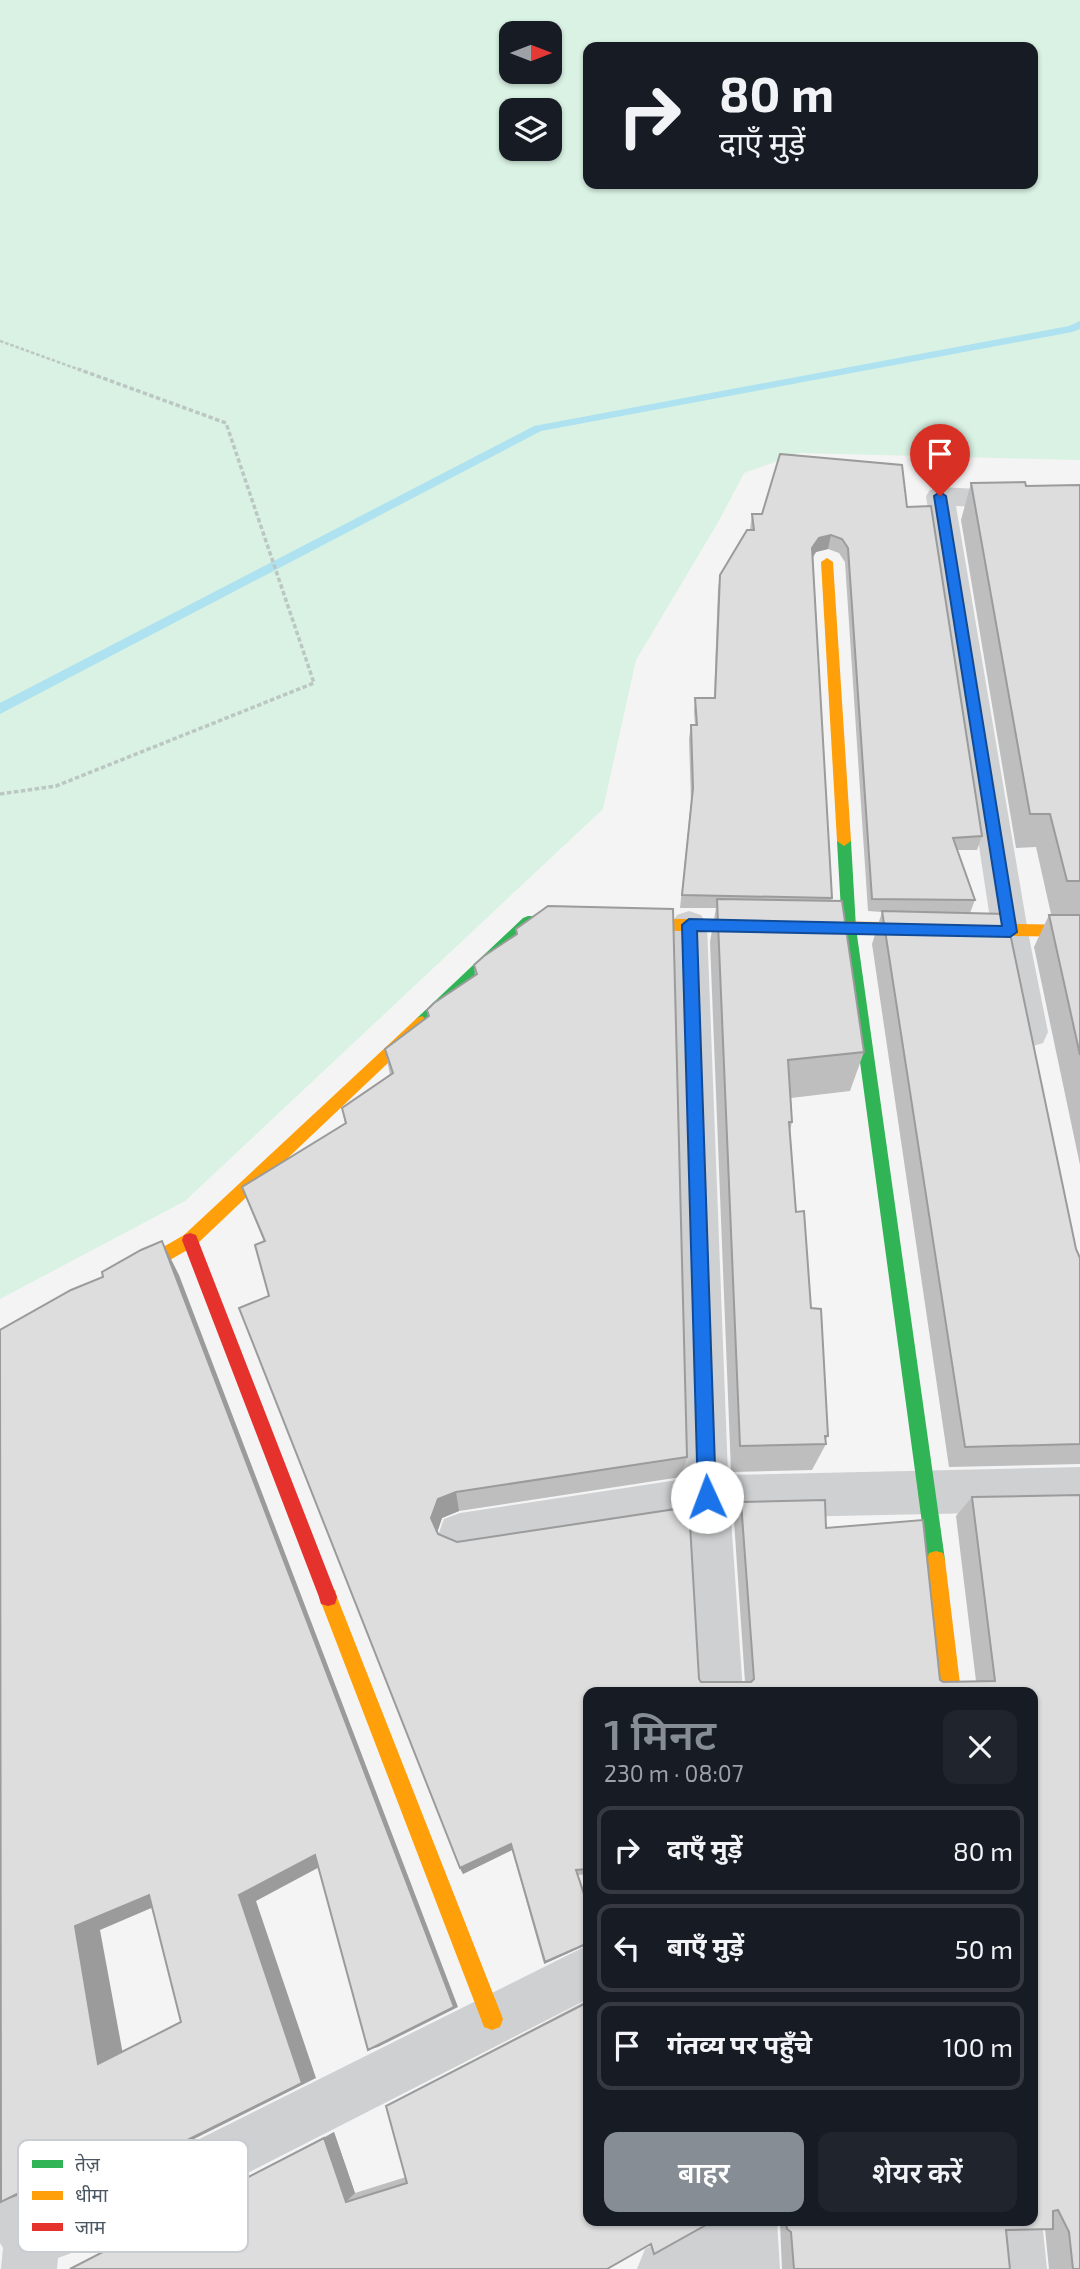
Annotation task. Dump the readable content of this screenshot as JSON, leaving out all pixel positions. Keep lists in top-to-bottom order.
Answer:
{
  "legend": ["तेज़", "धीमा", "जाम"],
  "north": "right",
  "page": {
    "turn": ["80 m", "दाएँ मुड़ें"],
    "heading": ["1 मिनट", "230 m · 08:07"],
    "list": [
      {
        "name": "दाएँ मुड़ें",
        "value": "80 m"
      },
      {
        "name": "बाएँ मुड़ें",
        "value": "50 m"
      },
      {
        "name": "गंतव्य पर पहुँचे",
        "value": "100 m"
      }
    ],
    "buttons": ["बाहर", "शेयर करें"]
  }
}
